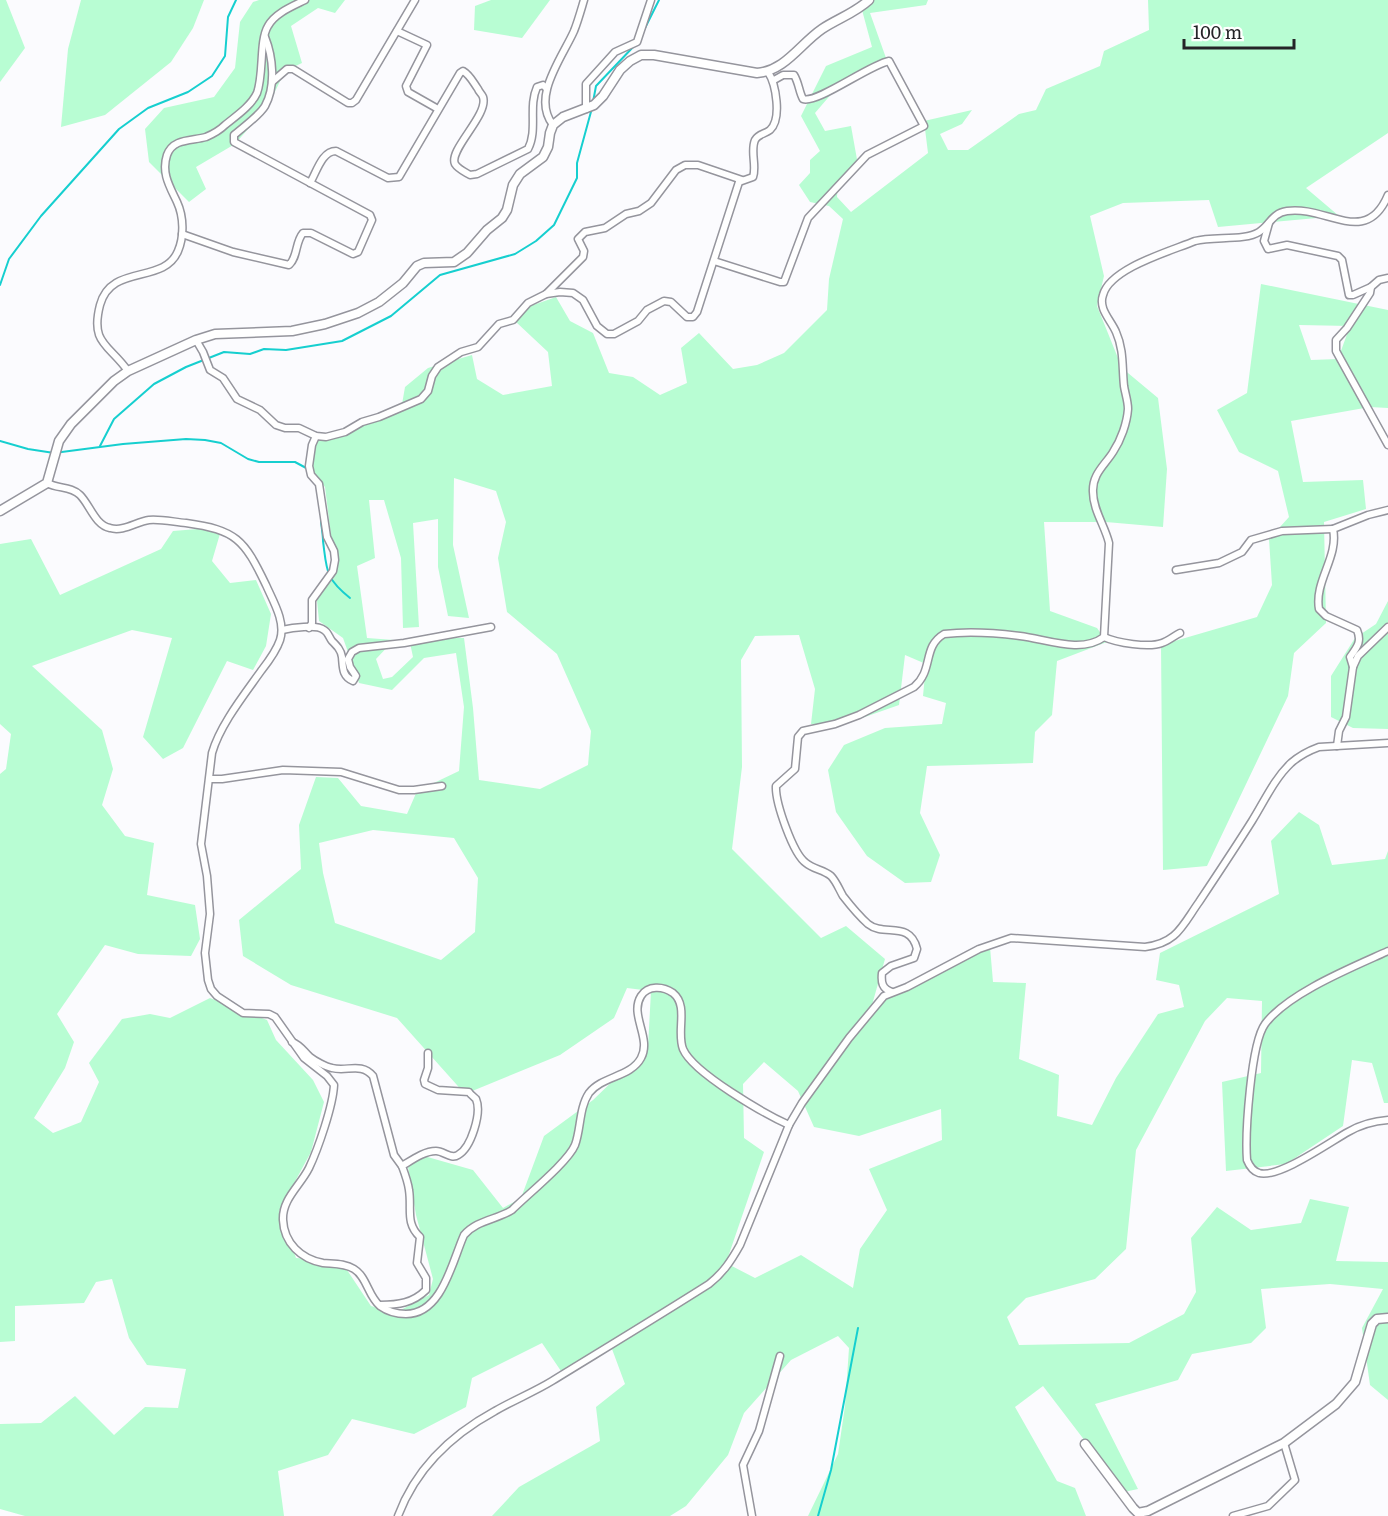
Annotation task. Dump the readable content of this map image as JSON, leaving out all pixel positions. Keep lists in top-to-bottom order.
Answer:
{
  "scale_bar": "100 m"
}
